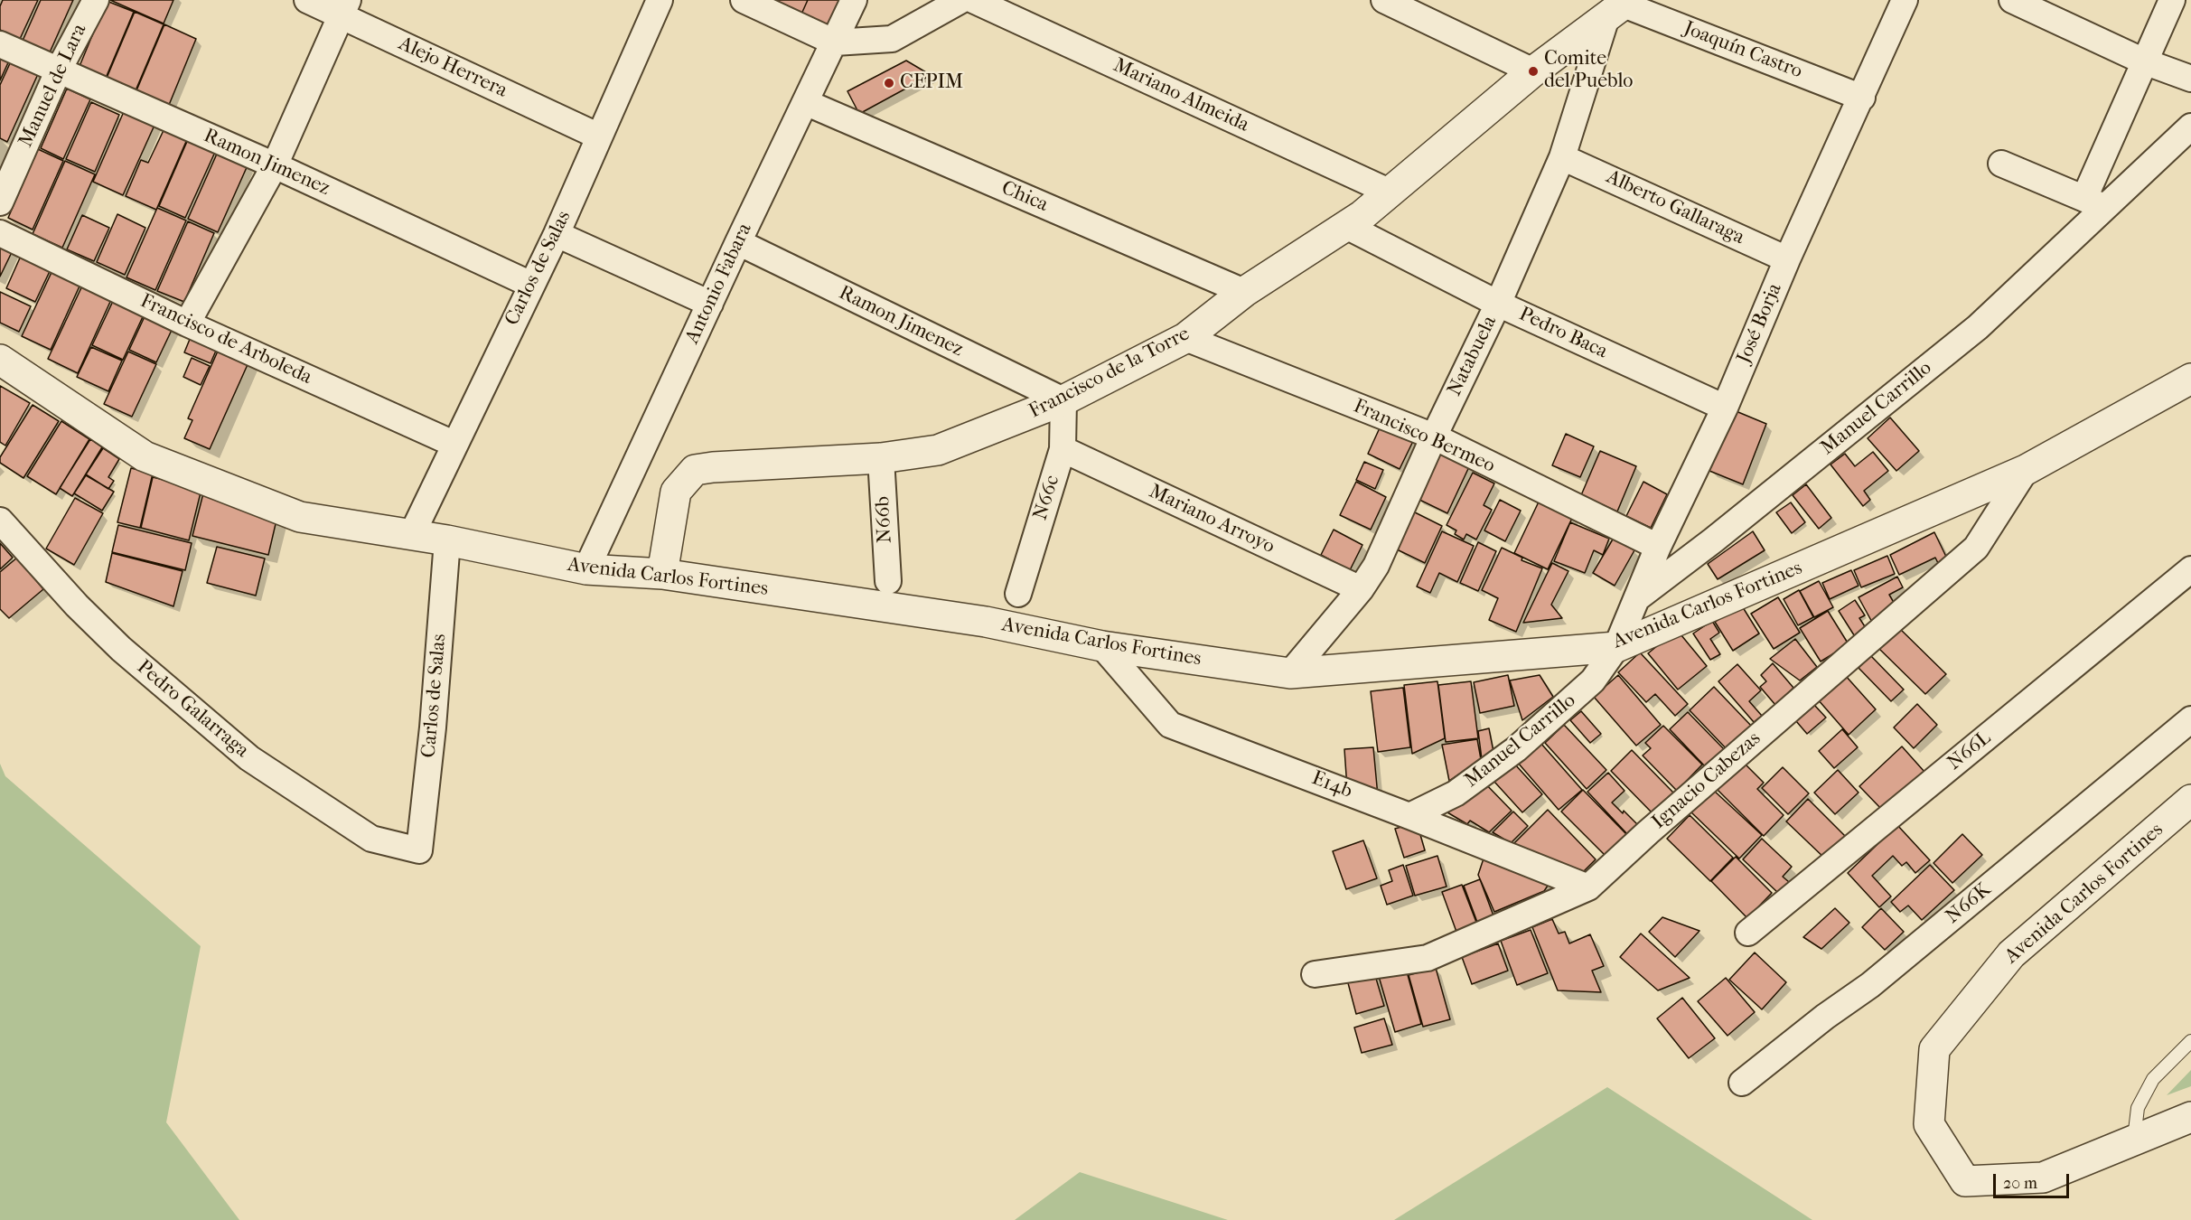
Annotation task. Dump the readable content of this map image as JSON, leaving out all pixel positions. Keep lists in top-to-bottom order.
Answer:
{
  "streets": {
    "street": [
      "Joaquín Castro",
      "Alejo Herrera",
      "Manuel de Lara",
      "Mariano Almeida",
      "Ramon Jimenez",
      "Chica",
      "Alberto Gallaraga",
      "Carlos de Salas",
      "Antonio Fabara",
      "José Borja",
      "Pedro Baca",
      "Francisco de Arboleda",
      "Natabuela",
      "Francisco de la Torre",
      "Manuel Carrillo",
      "Francisco Bermeo",
      "N66c",
      "N66b",
      "Mariano Arroyo",
      "Avenida Carlos Fortines",
      "Pedro Galarraga",
      "N66L",
      "Ignacio Cabezas",
      "E14b",
      "N66K"
    ]
  },
  "crossings": [
    ["Joaquín Castro", "José Borja"],
    ["Joaquín Castro", "Natabuela"],
    ["Joaquín Castro", "Francisco de la Torre"],
    ["Alejo Herrera", "Carlos de Salas"],
    ["Manuel de Lara", "Ramon Jimenez"],
    ["Mariano Almeida", "Francisco de la Torre"],
    ["Ramon Jimenez", "Carlos de Salas"],
    ["Ramon Jimenez", "Antonio Fabara"],
    ["Ramon Jimenez", "Francisco de la Torre"],
    ["Ramon Jimenez", "N66c"],
    ["Chica", "Antonio Fabara"],
    ["Chica", "Francisco de la Torre"],
    ["Alberto Gallaraga", "José Borja"],
    ["Alberto Gallaraga", "Natabuela"],
    ["Carlos de Salas", "Francisco de Arboleda"],
    ["Carlos de Salas", "Avenida Carlos Fortines"],
    ["Carlos de Salas", "Pedro Galarraga"],
    ["Antonio Fabara", "Avenida Carlos Fortines"],
    ["José Borja", "Pedro Baca"],
    ["José Borja", "Manuel Carrillo"],
    ["José Borja", "Francisco Bermeo"],
    ["José Borja", "Avenida Carlos Fortines"],
    ["Pedro Baca", "Natabuela"],
    ["Pedro Baca", "Francisco de la Torre"],
    ["Natabuela", "Francisco de la Torre"],
    ["Natabuela", "Francisco Bermeo"],
    ["Natabuela", "Mariano Arroyo"],
    ["Natabuela", "Avenida Carlos Fortines"],
    ["Francisco de la Torre", "Francisco Bermeo"],
    ["Francisco de la Torre", "N66c"],
    ["Francisco de la Torre", "N66b"],
    ["Francisco de la Torre", "Avenida Carlos Fortines"],
    ["Manuel Carrillo", "Avenida Carlos Fortines"],
    ["Manuel Carrillo", "E14b"],
    ["N66c", "Mariano Arroyo"],
    ["Avenida Carlos Fortines", "Ignacio Cabezas"],
    ["Avenida Carlos Fortines", "E14b"],
    ["Ignacio Cabezas", "E14b"]
  ],
  "places": ["Comite del Pueblo", "CEPIM"],
  "scale_bar": "20 m"
}
